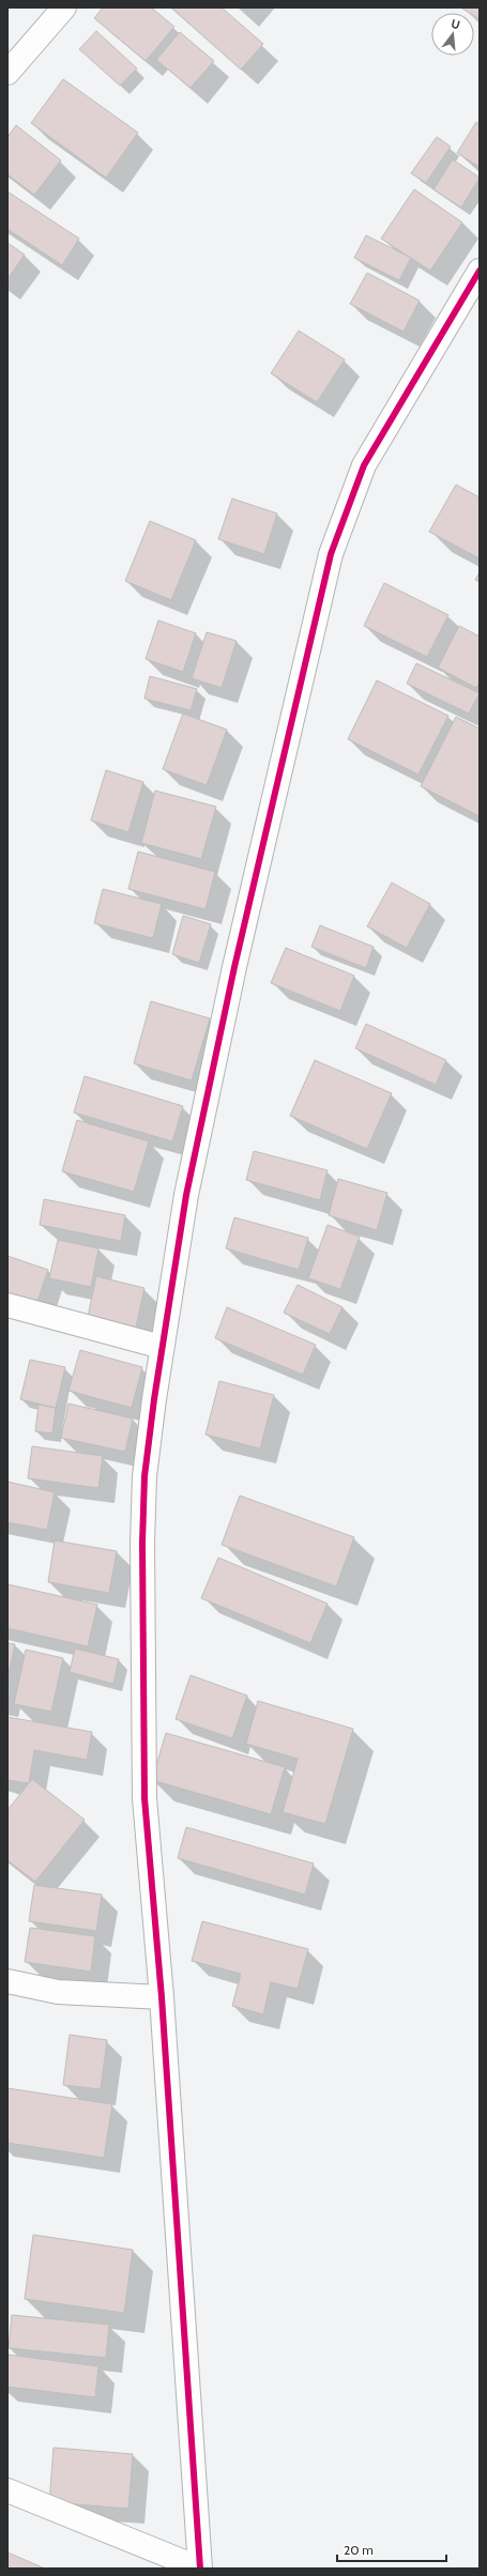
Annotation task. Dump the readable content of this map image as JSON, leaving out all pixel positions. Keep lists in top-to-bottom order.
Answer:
{
  "scale_bar": "20 m",
  "north": "top"
}
